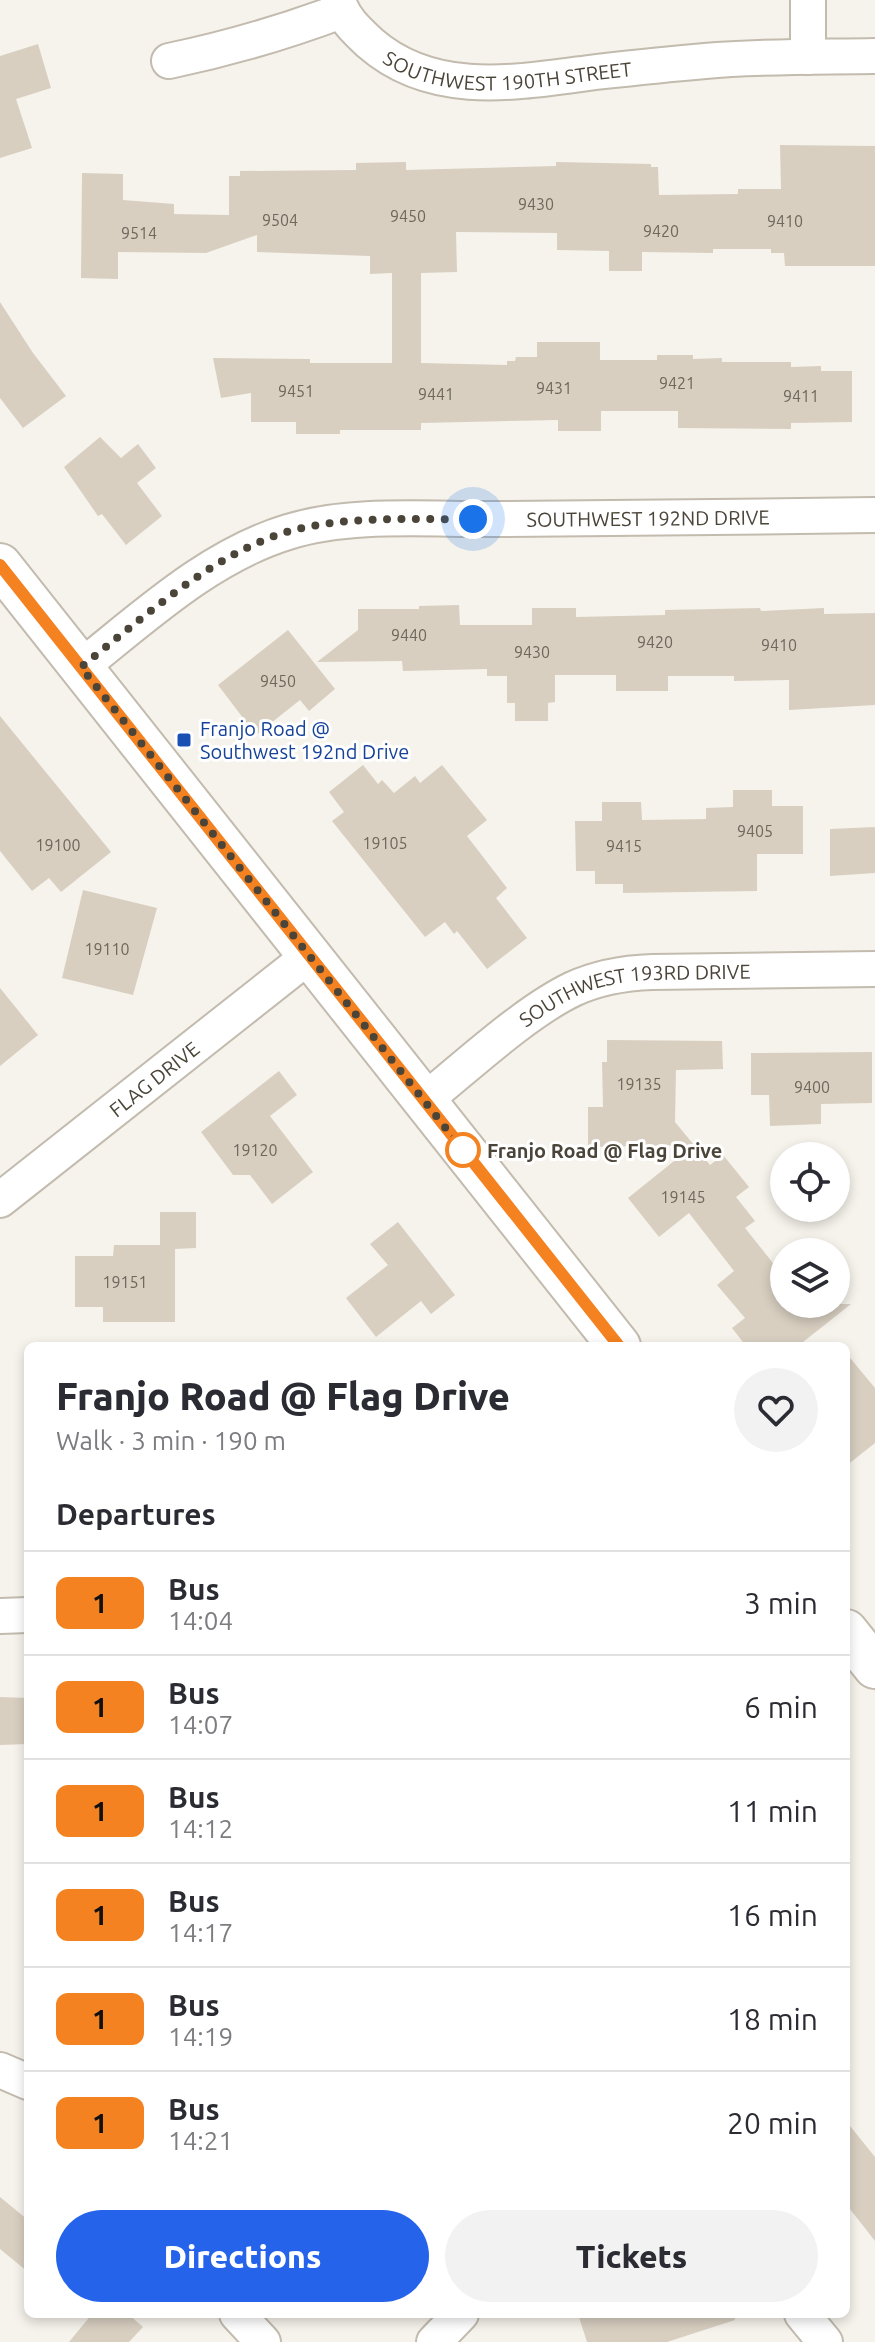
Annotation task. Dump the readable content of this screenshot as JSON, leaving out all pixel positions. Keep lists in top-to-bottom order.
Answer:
{
  "streets": {
    "street": [
      "SOUTHWEST 190TH STREET",
      "SOUTHWEST 192ND DRIVE",
      "SOUTHWEST 193RD DRIVE",
      "FLAG DRIVE"
    ]
  },
  "places": {
    "transit": ["Franjo Road @ Southwest 192nd Drive"],
    "other": ["Franjo Road @ Flag Drive"]
  },
  "lines": ["bus line 1"],
  "house_numbers": [
    "9430",
    "9450",
    "9504",
    "9410",
    "9420",
    "9514",
    "9421",
    "9431",
    "9451",
    "9441",
    "9411",
    "9440",
    "9420",
    "9410",
    "9430",
    "9450",
    "9405",
    "19105",
    "19100",
    "9415",
    "19110",
    "19135",
    "9400",
    "19120",
    "19145",
    "19151"
  ],
  "page": {
    "heading": [
      ["Franjo Road @ Flag Drive", "Walk · 3 min · 190 m"],
      "Departures"
    ],
    "list": [
      {
        "mark": "1",
        "name": "Bus",
        "note": "14:04",
        "value": "3 min"
      },
      {
        "mark": "1",
        "name": "Bus",
        "note": "14:07",
        "value": "6 min"
      },
      {
        "mark": "1",
        "name": "Bus",
        "note": "14:12",
        "value": "11 min"
      },
      {
        "mark": "1",
        "name": "Bus",
        "note": "14:17",
        "value": "16 min"
      },
      {
        "mark": "1",
        "name": "Bus",
        "note": "14:19",
        "value": "18 min"
      },
      {
        "mark": "1",
        "name": "Bus",
        "note": "14:21",
        "value": "20 min"
      }
    ],
    "buttons": ["Directions", "Tickets"]
  }
}
